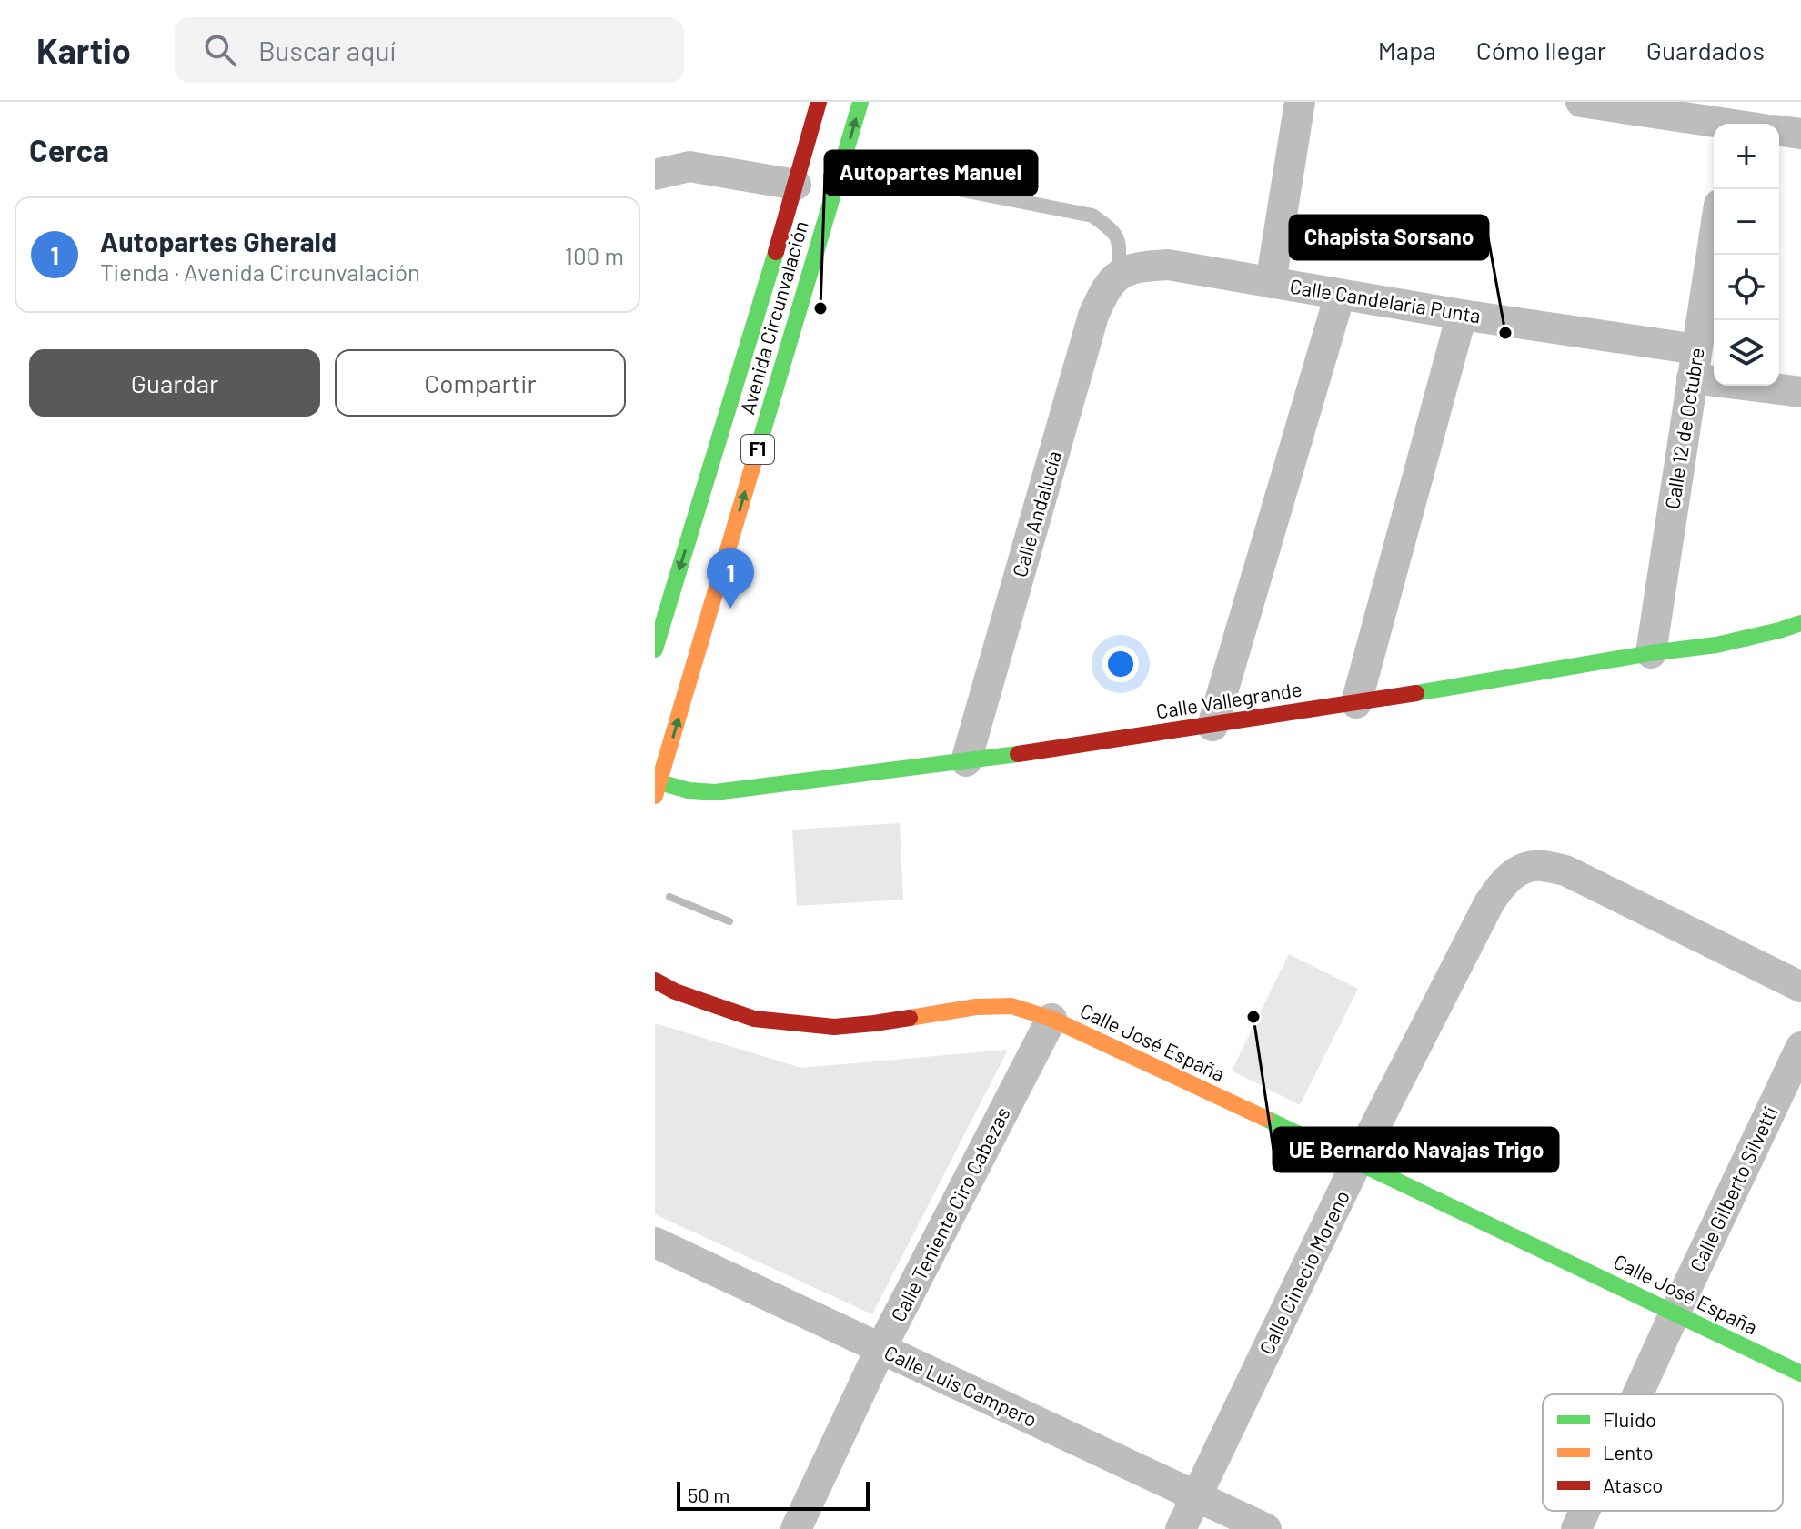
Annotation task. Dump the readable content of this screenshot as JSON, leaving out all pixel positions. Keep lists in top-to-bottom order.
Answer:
{
  "streets": {
    "main road": [
      "Avenida Circunvalación",
      "F1",
      "Calle Vallegrande",
      "Calle José España"
    ],
    "street": [
      "Calle Candelaria Punta",
      "Calle 12 de Octubre",
      "Calle Andalucía",
      "Calle Gilberto Silvetti",
      "Calle Teniente Ciro Cabezas",
      "Calle Cinecio Moreno",
      "Calle Luis Campero"
    ]
  },
  "crossings": [
    ["Calle Candelaria Punta", "Calle 12 de Octubre"],
    ["Calle Candelaria Punta", "Calle Andalucía"],
    ["Avenida Circunvalación", "Calle Vallegrande"],
    ["Calle 12 de Octubre", "Calle Vallegrande"],
    ["Calle Andalucía", "Calle Vallegrande"],
    ["Calle José España", "Calle Gilberto Silvetti"],
    ["Calle José España", "Calle Teniente Ciro Cabezas"],
    ["Calle José España", "Calle Cinecio Moreno"],
    ["Calle Teniente Ciro Cabezas", "Calle Luis Campero"],
    ["Calle Cinecio Moreno", "Calle Luis Campero"]
  ],
  "places": ["Autopartes Manuel", "Chapista Sorsano", "UE Bernardo Navajas Trigo"],
  "legend": ["Fluido", "Lento", "Atasco"],
  "scale_bar": "50 m",
  "page": {
    "header": "Kartio",
    "search": "Buscar aquí",
    "nav": ["Mapa", "Cómo llegar", "Guardados"],
    "heading": "Cerca",
    "map_buttons": ["+", "−"],
    "list": [
      {
        "mark": "1",
        "name": "Autopartes Gherald",
        "note": "Tienda · Avenida Circunvalación",
        "value": "100 m"
      }
    ],
    "buttons": ["Guardar", "Compartir"],
    "pins": "1",
    "scale": "50 m"
  }
}
